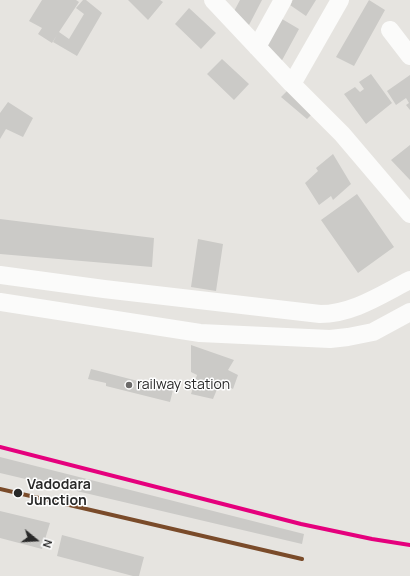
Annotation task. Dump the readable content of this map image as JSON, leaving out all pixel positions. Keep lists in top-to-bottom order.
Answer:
{
  "places": ["railway station", "Vadodara Junction"],
  "north": "right"
}
